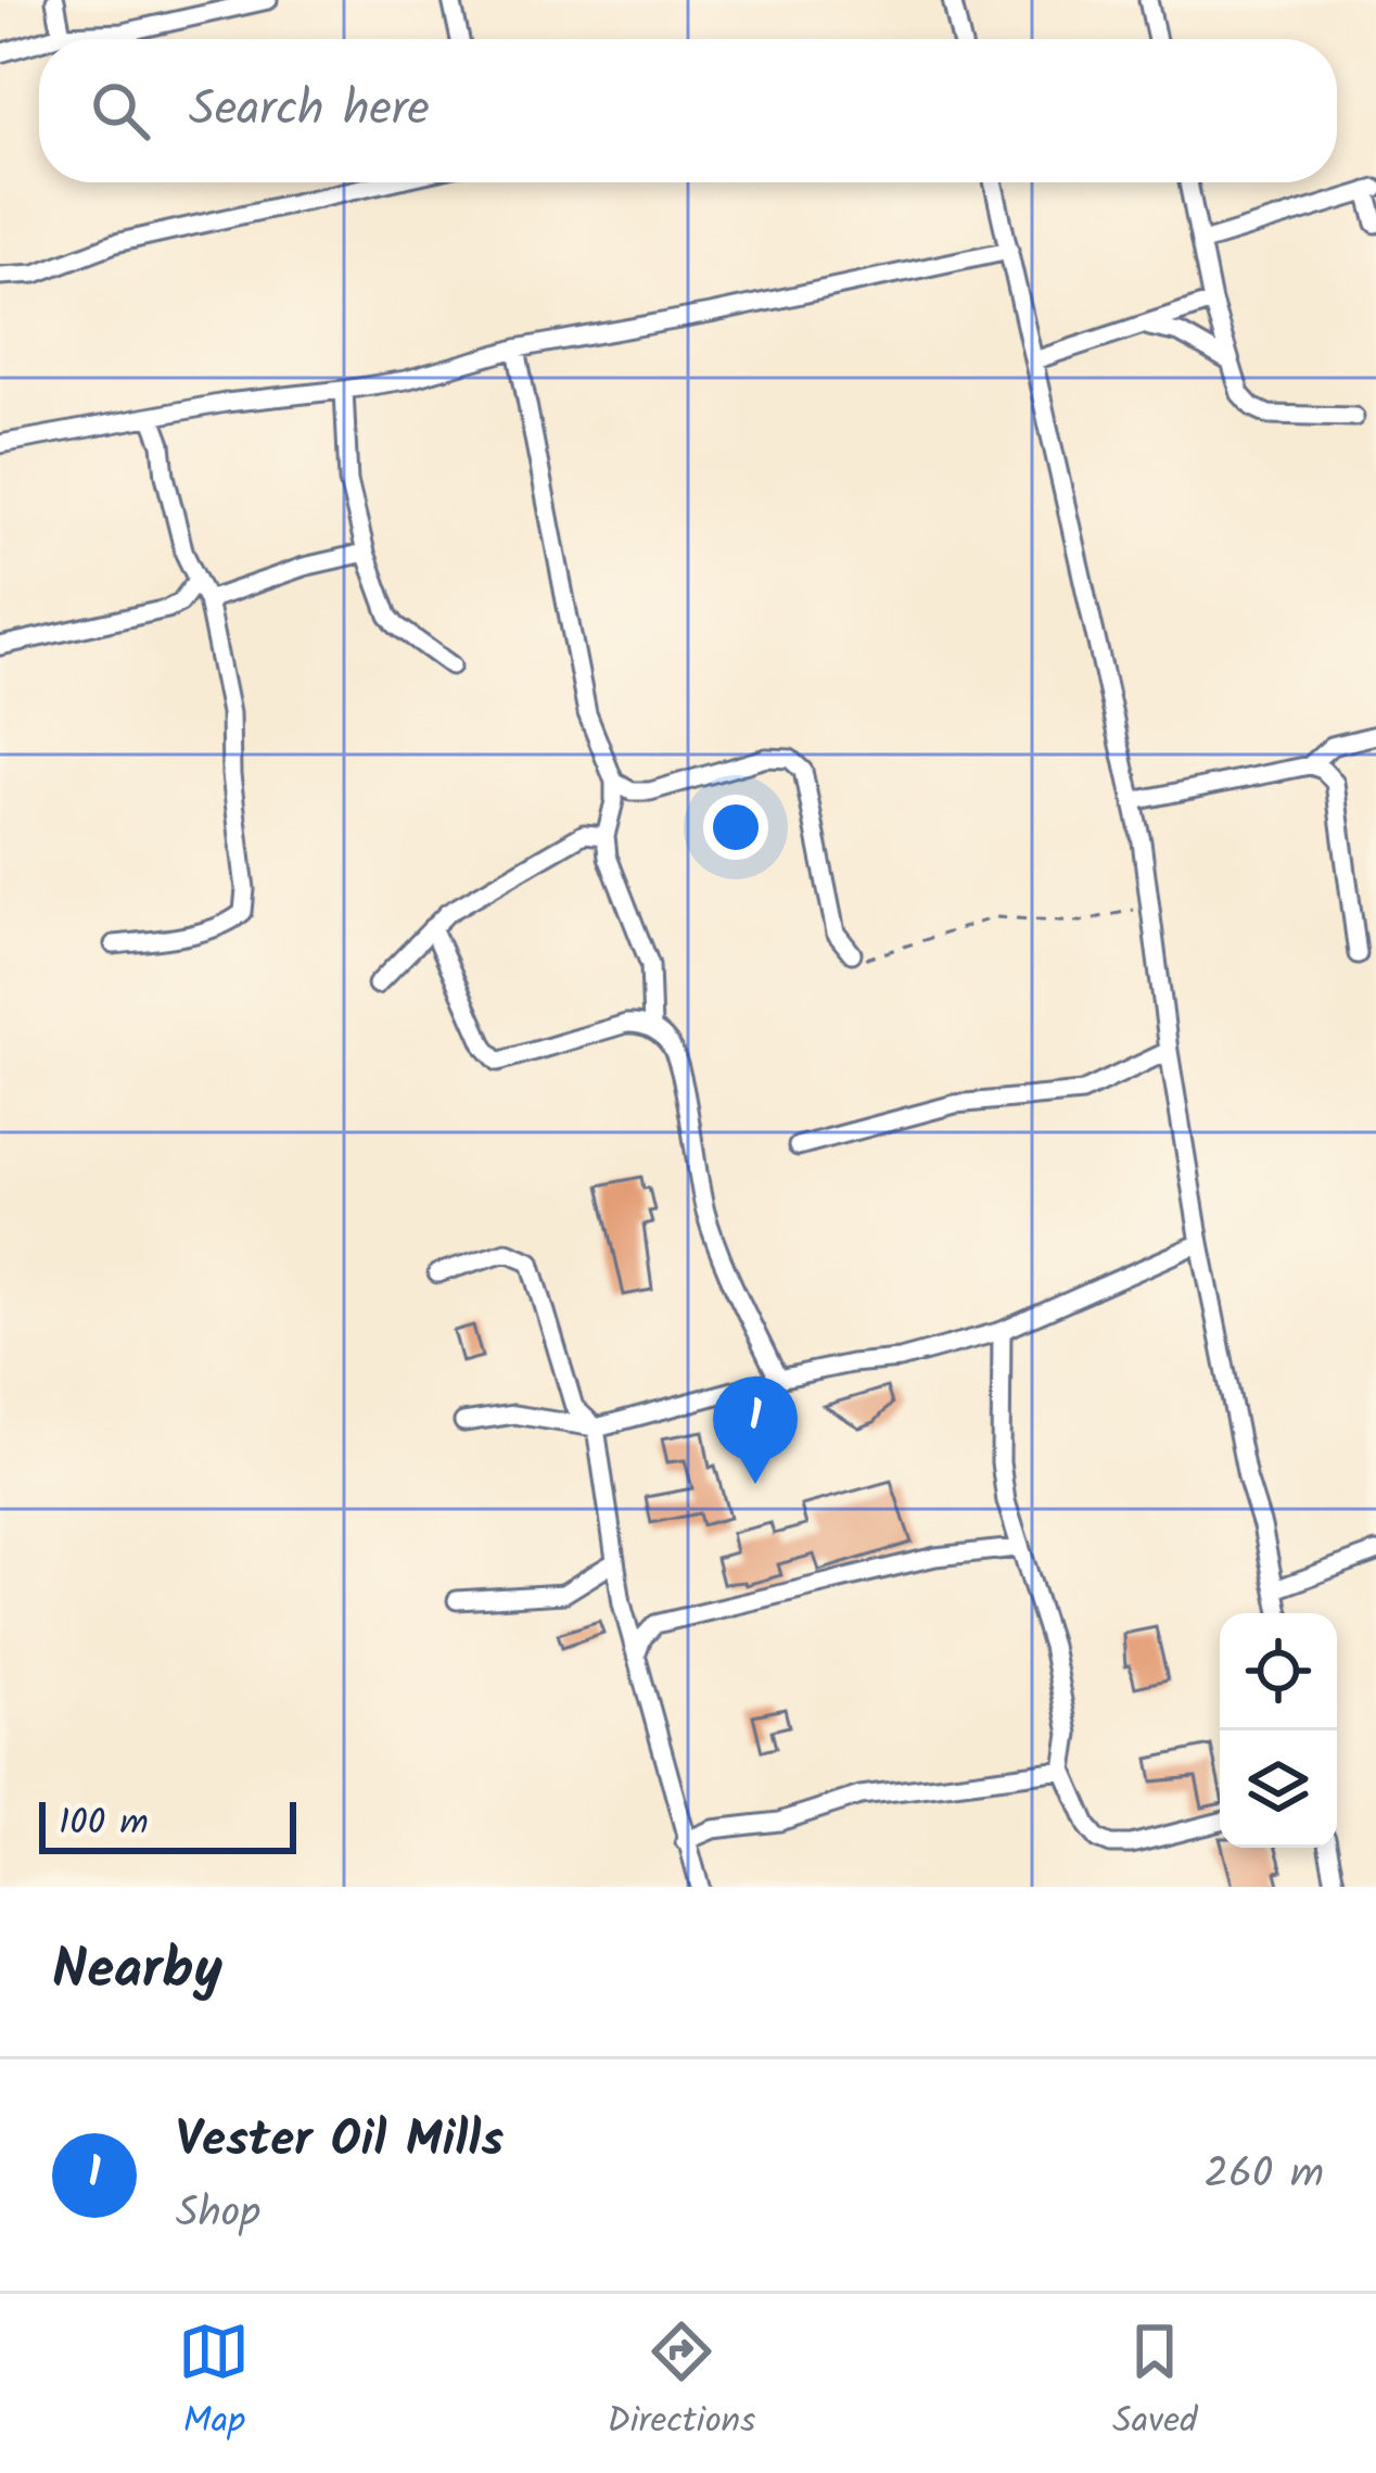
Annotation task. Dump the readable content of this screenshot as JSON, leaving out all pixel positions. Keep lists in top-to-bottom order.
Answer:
{
  "scale_bar": "100 m",
  "page": {
    "search": "Search here",
    "pins": "1",
    "scale": "100 m",
    "heading": "Nearby",
    "list": [
      {
        "mark": "1",
        "name": "Vester Oil Mills",
        "note": "Shop",
        "value": "260 m"
      }
    ],
    "nav": ["Map", "Directions", "Saved"]
  }
}
